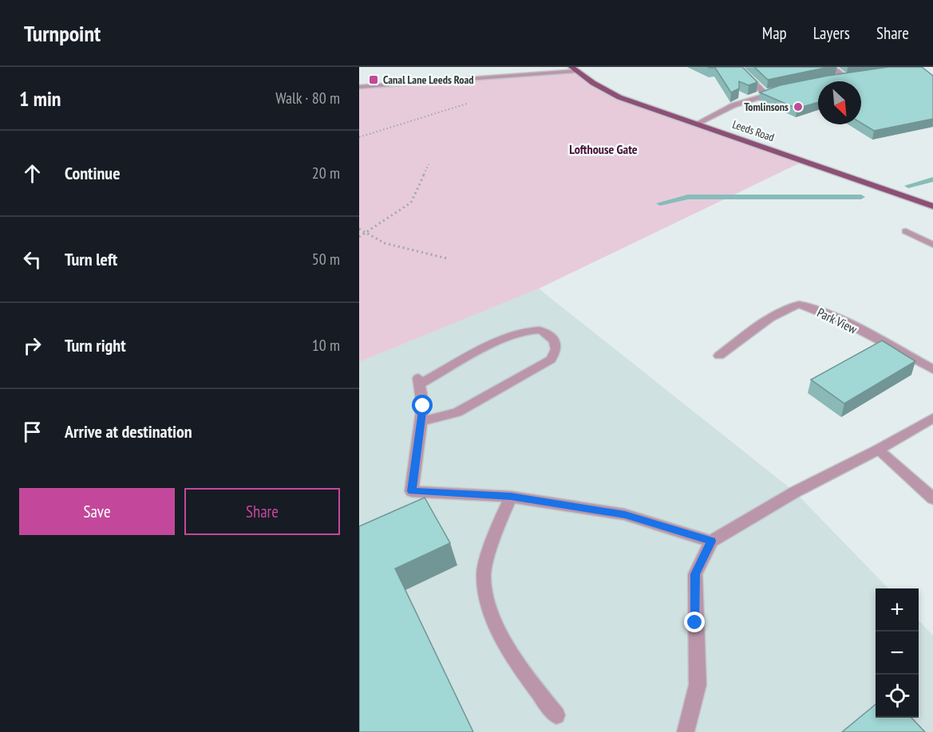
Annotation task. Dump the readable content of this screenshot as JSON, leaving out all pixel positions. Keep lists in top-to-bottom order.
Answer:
{
  "streets": {
    "main road": ["Leeds Road"],
    "street": ["Park View"]
  },
  "districts": ["Lofthouse Gate"],
  "places": {
    "transit": ["Canal Lane Leeds Road"],
    "other": ["Tomlinsons"]
  },
  "north": "bottom right",
  "page": {
    "header": "Turnpoint",
    "nav": ["Map", "Layers", "Share"],
    "heading": ["1 min", "Walk · 80 m"],
    "list": [
      ["Continue", "20 m"],
      ["Turn left", "50 m"],
      ["Turn right", "10 m"],
      "Arrive at destination"
    ],
    "buttons": ["Save", "Share"],
    "map_buttons": ["+", "−"]
  }
}
